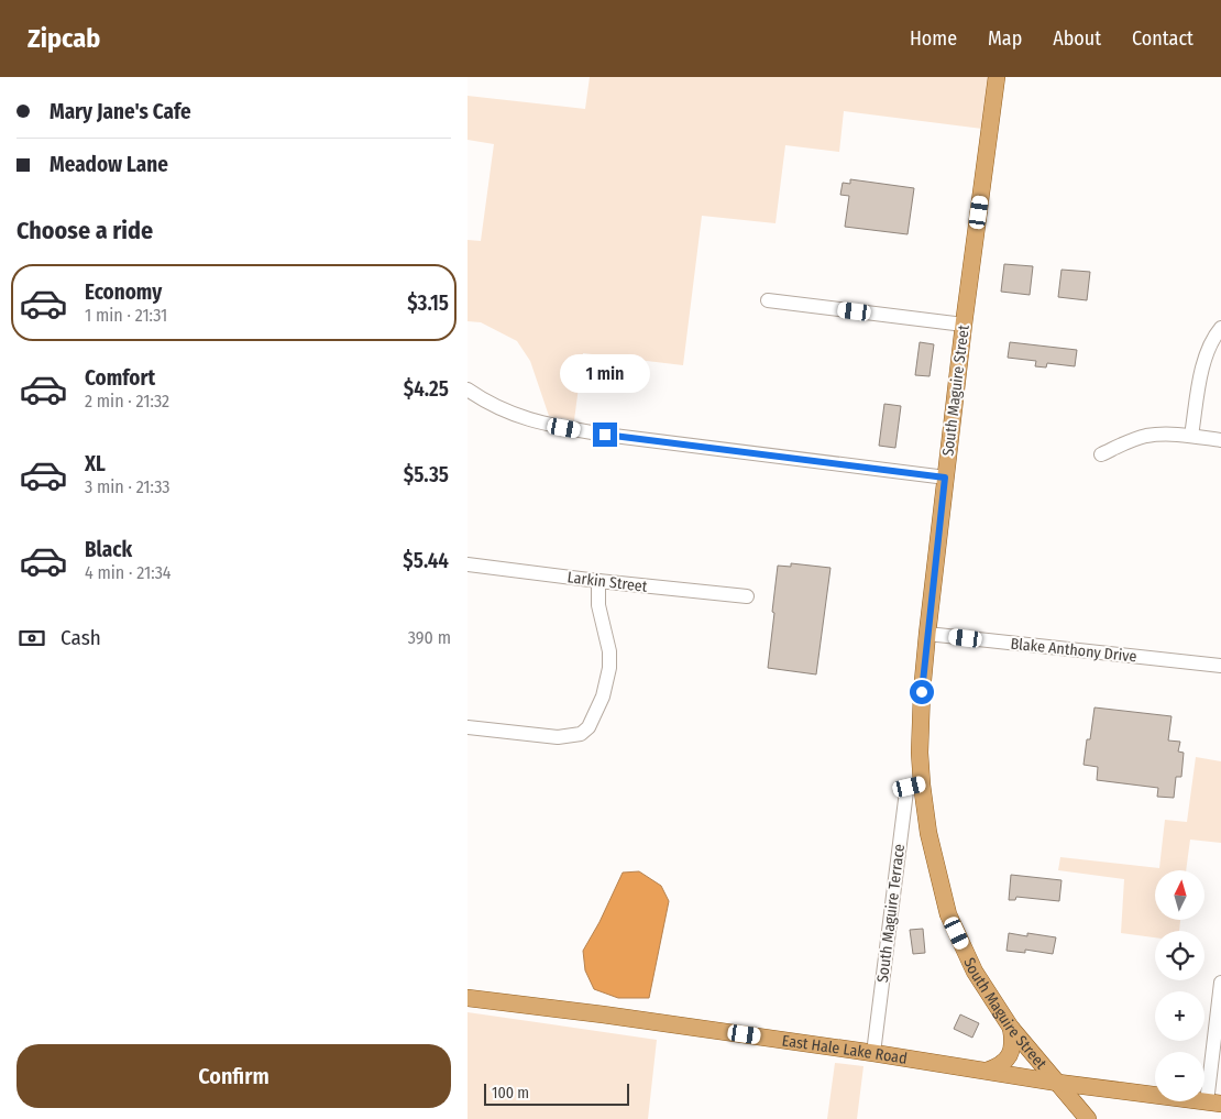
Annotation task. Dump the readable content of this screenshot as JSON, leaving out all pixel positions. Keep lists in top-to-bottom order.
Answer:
{
  "streets": {
    "main road": ["South Maguire Street", "East Hale Lake Road"],
    "street": ["Larkin Street", "Blake Anthony Drive", "South Maguire Terrace"]
  },
  "crossings": [
    ["South Maguire Street", "Blake Anthony Drive"],
    ["South Maguire Street", "South Maguire Terrace"],
    ["South Maguire Street", "East Hale Lake Road"],
    ["South Maguire Terrace", "East Hale Lake Road"]
  ],
  "scale_bar": "100 m",
  "north": "top",
  "page": {
    "header": "Zipcab",
    "nav": [
      "Home",
      "Map",
      "About",
      "Contact"
    ],
    "banner": ["Mary Jane's Cafe", "Meadow Lane"],
    "heading": "Choose a ride",
    "list": [
      {
        "name": "Economy",
        "note": "1 min · 21:31",
        "value": "$3.15"
      },
      {
        "name": "Comfort",
        "note": "2 min · 21:32",
        "value": "$4.25"
      },
      {
        "name": "XL",
        "note": "3 min · 21:33",
        "value": "$5.35"
      },
      {
        "name": "Black",
        "note": "4 min · 21:34",
        "value": "$5.44"
      }
    ],
    "bubble": "1 min",
    "pay": ["Cash", "390 m"],
    "map_buttons": ["+", "−"],
    "buttons": "Confirm",
    "scale": "100 m"
  }
}
